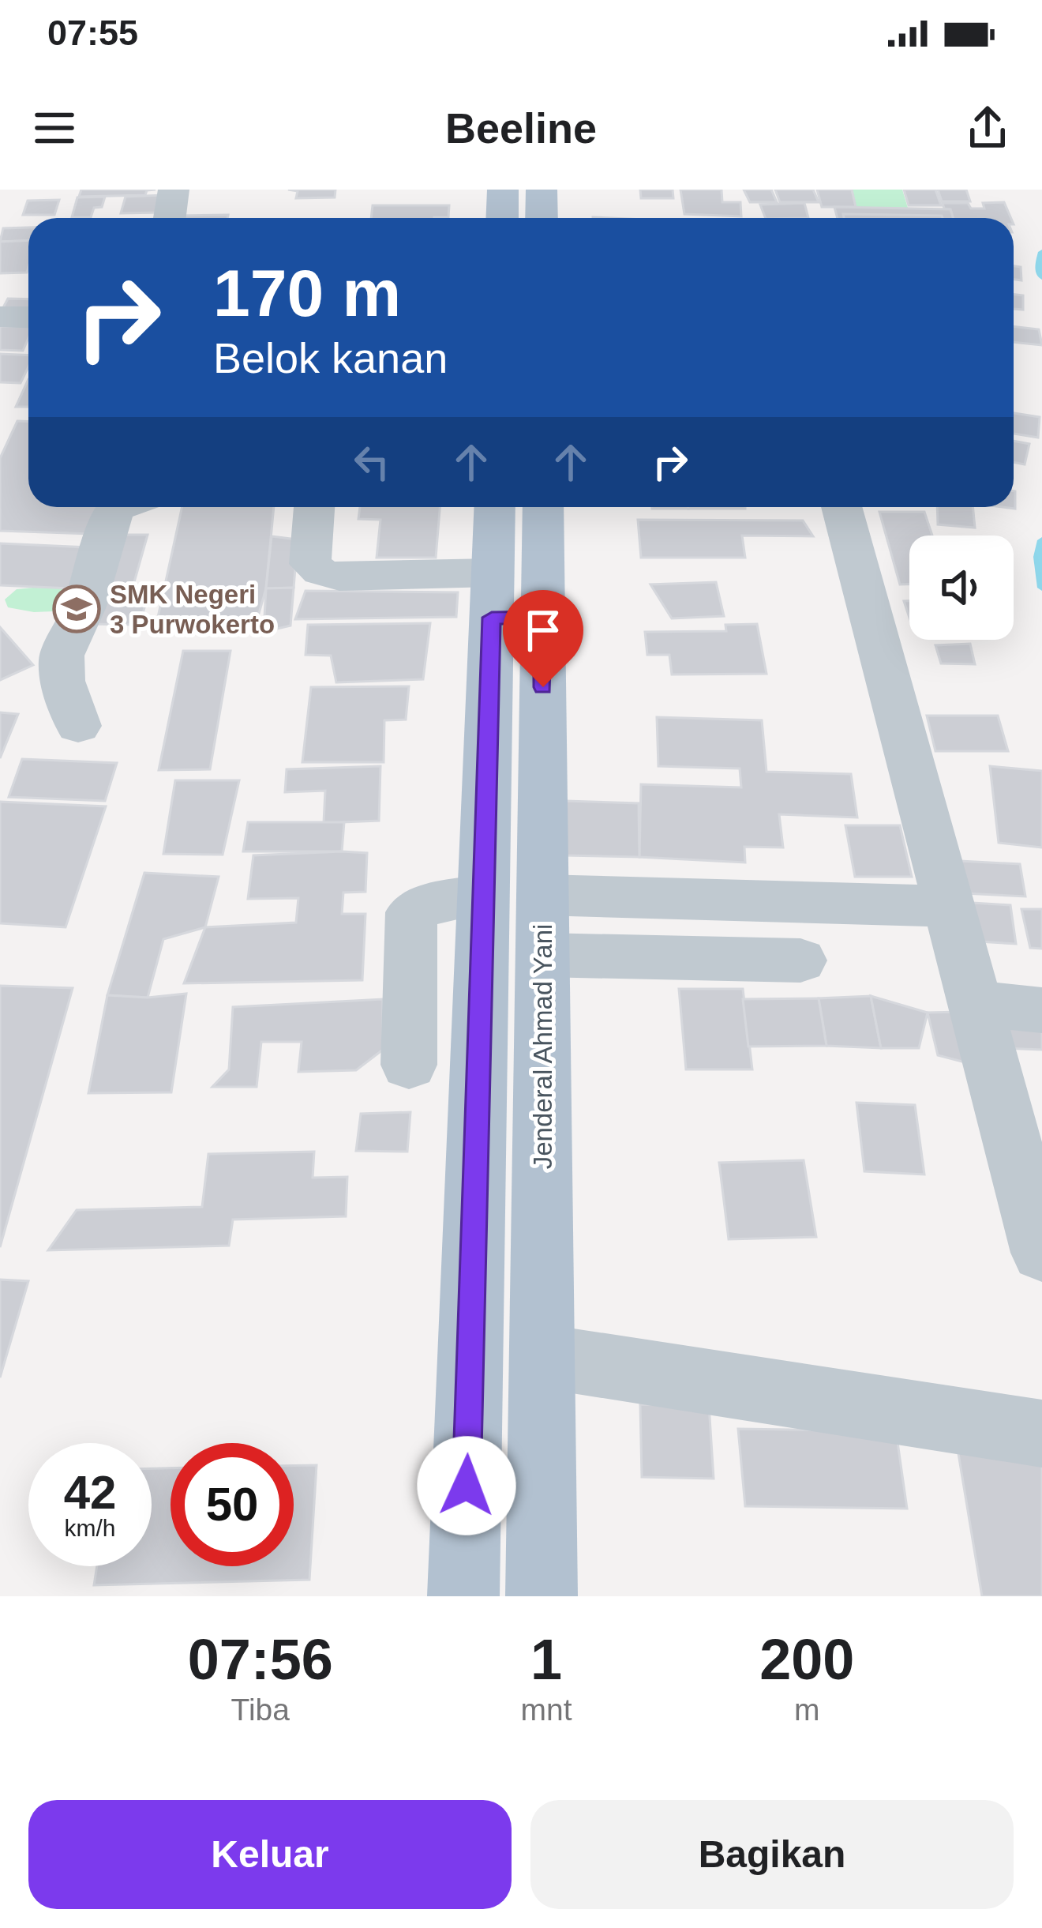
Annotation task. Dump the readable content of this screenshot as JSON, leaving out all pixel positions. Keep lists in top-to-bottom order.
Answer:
{
  "streets": {
    "main road": ["Jenderal Ahmad Yani"]
  },
  "places": {
    "school or university": ["SMK Negeri 3 Purwokerto"]
  },
  "page": {
    "status": "07:55",
    "header": "Beeline",
    "turn": ["170 m", "Belok kanan"],
    "speed": "42 km/h",
    "limit": "50",
    "eta": [
      "07:56",
      "Tiba",
      "1",
      "mnt",
      "200",
      "m"
    ],
    "buttons": ["Keluar", "Bagikan"]
  }
}
